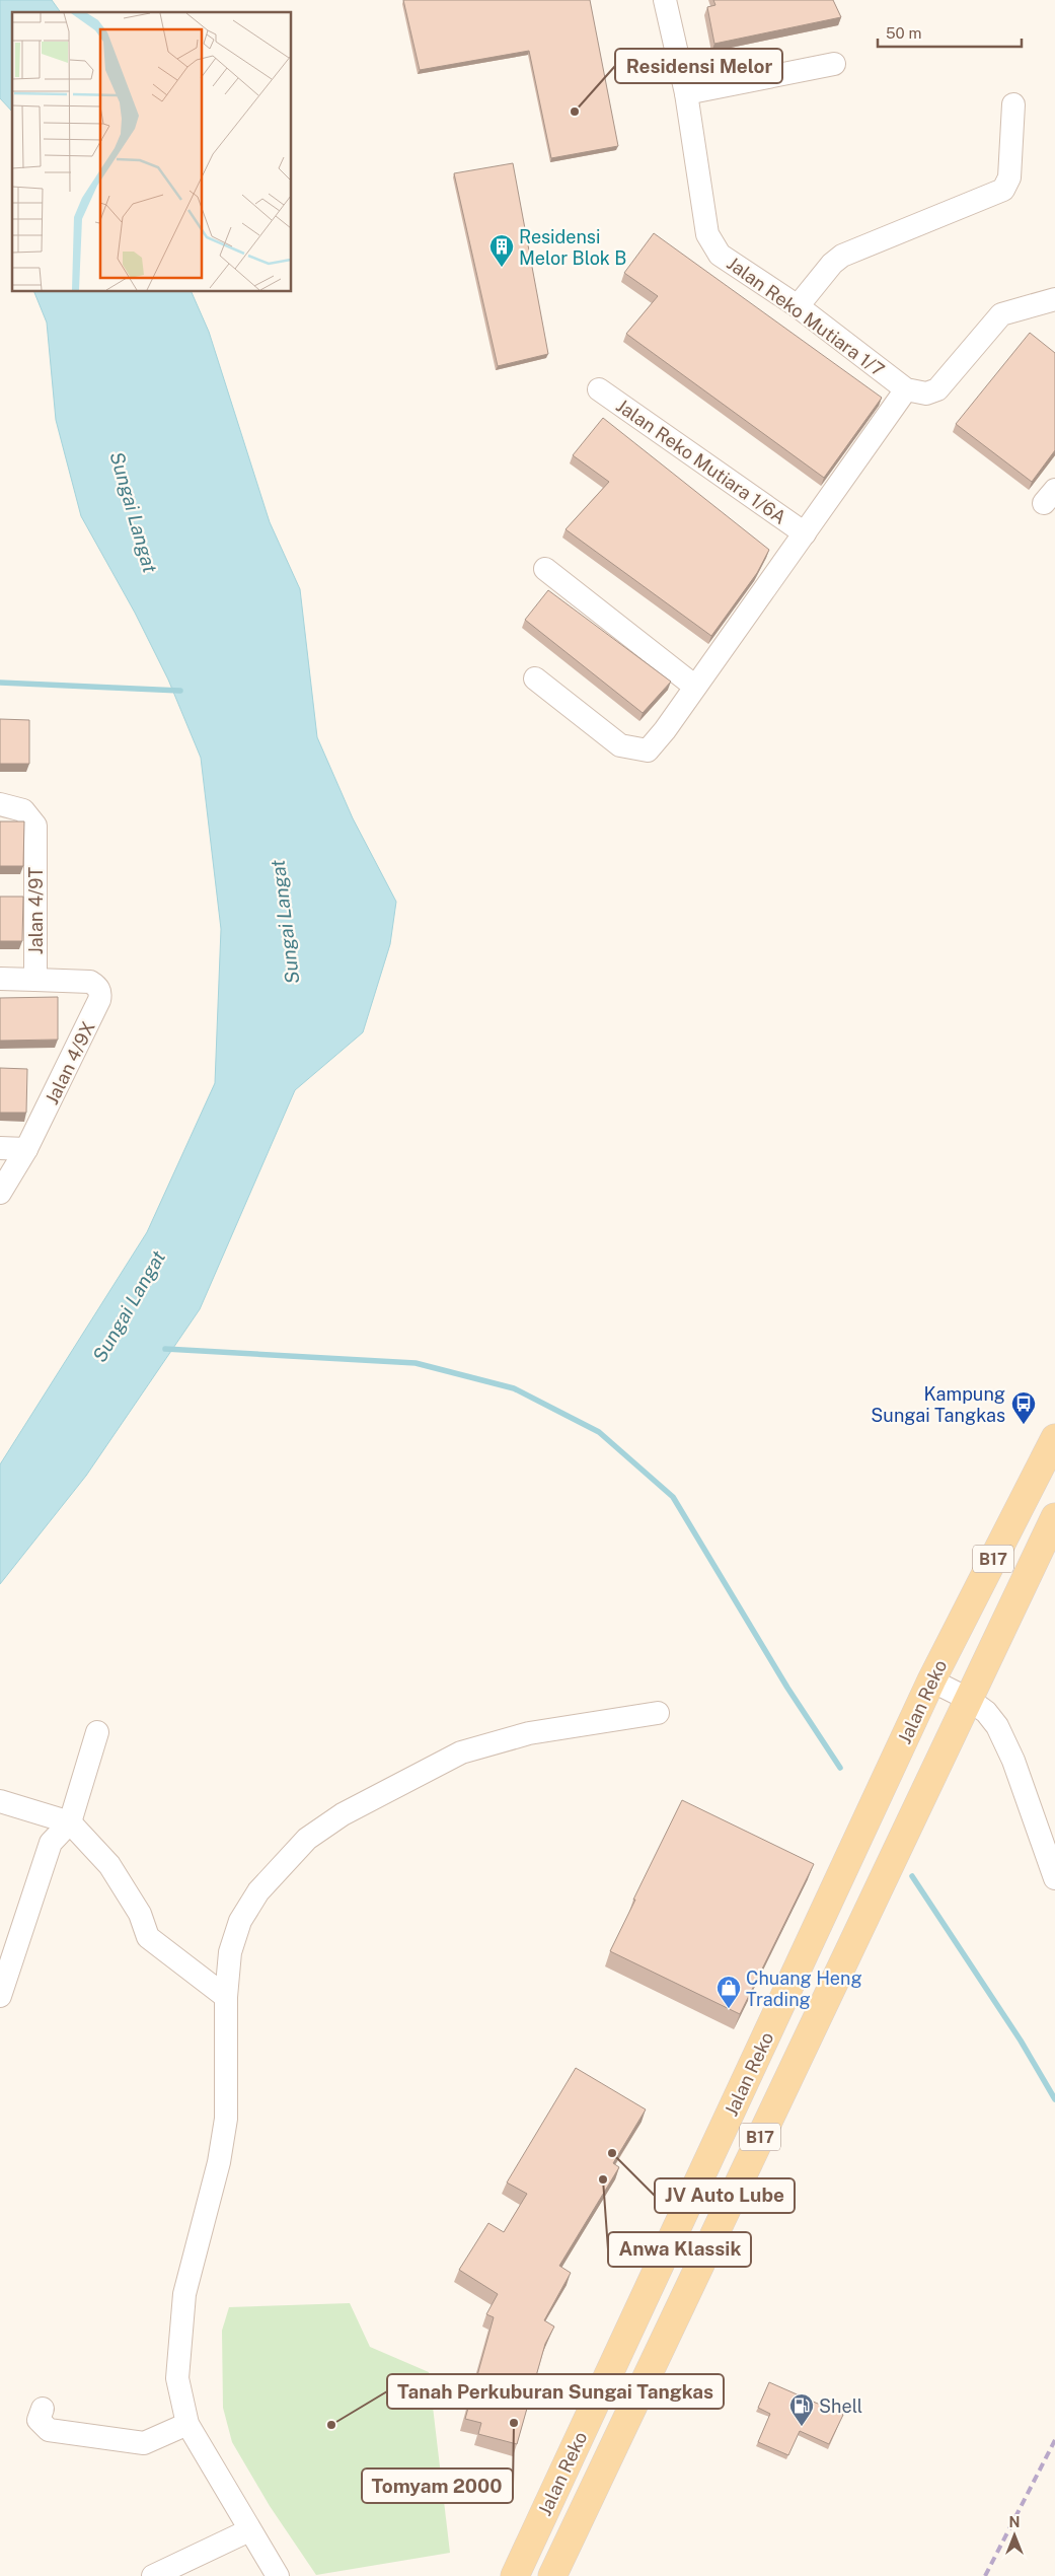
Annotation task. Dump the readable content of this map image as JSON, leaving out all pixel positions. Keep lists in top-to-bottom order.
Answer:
{
  "streets": {
    "main road": ["B17", "Jalan Reko"],
    "street": [
      "Jalan Reko Mutiara 1/7",
      "Jalan Reko Mutiara 1/6A",
      "Jalan 4/9T",
      "Jalan 4/9X"
    ]
  },
  "crossings": [
    ["Jalan 4/9T", "Jalan 4/9X"]
  ],
  "water": ["Sungai Langat"],
  "places": {
    "other": [
      "Residensi Melor",
      "JV Auto Lube",
      "Anwa Klassik",
      "Tomyam 2000",
      "Tanah Perkuburan Sungai Tangkas"
    ],
    "building": ["Residensi Melor Blok B"],
    "bus stop": ["Kampung Sungai Tangkas"],
    "shop": ["Chuang Heng Trading"],
    "fuel station": ["Shell"]
  },
  "scale_bar": "50 m",
  "north": "top"
}
